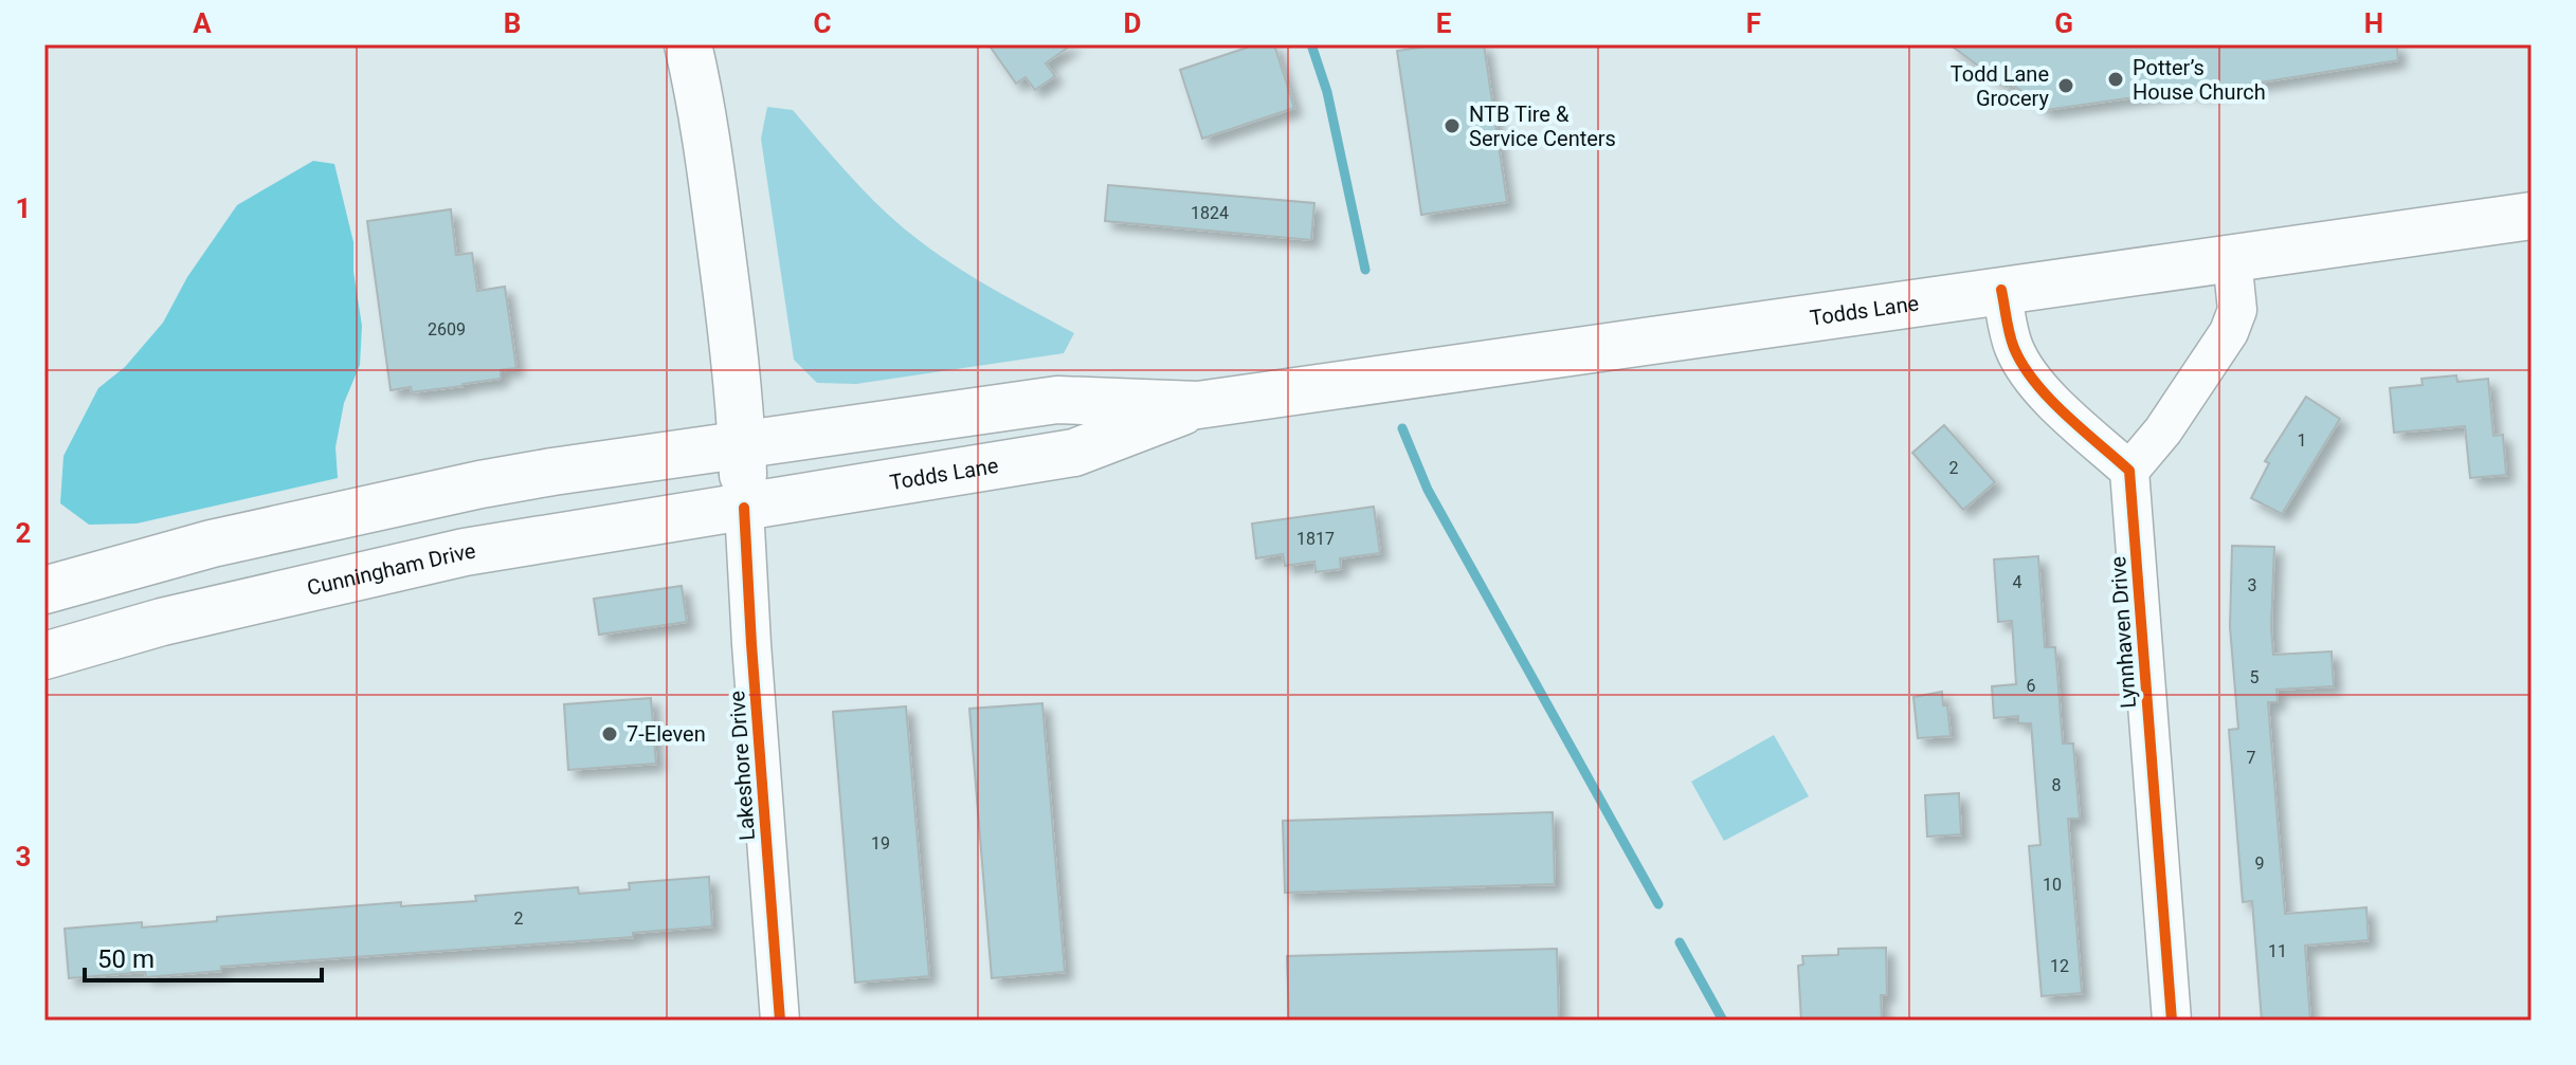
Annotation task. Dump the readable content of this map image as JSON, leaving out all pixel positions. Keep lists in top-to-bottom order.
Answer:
{
  "streets": {
    "main road": ["Todds Lane", "Cunningham Drive"],
    "street": ["Lynnhaven Drive", "Lakeshore Drive"]
  },
  "crossings": [
    ["Todds Lane", "Cunningham Drive"],
    ["Todds Lane", "Lakeshore Drive"],
    ["Cunningham Drive", "Lakeshore Drive"]
  ],
  "places": [
    "Potter’s House Church",
    "Todd Lane Grocery",
    "NTB Tire & Service Centers",
    "7-Eleven"
  ],
  "house_numbers": [
    "1824",
    "2609",
    "1",
    "2",
    "1817",
    "4",
    "3",
    "5",
    "6",
    "7",
    "8",
    "19",
    "9",
    "10",
    "2",
    "11",
    "12"
  ],
  "scale_bar": "50 m",
  "grid": {
    "columns": [
      "A",
      "B",
      "C",
      "D",
      "E",
      "F",
      "G",
      "H"
    ],
    "rows": ["1", "2", "3"]
  }
}
